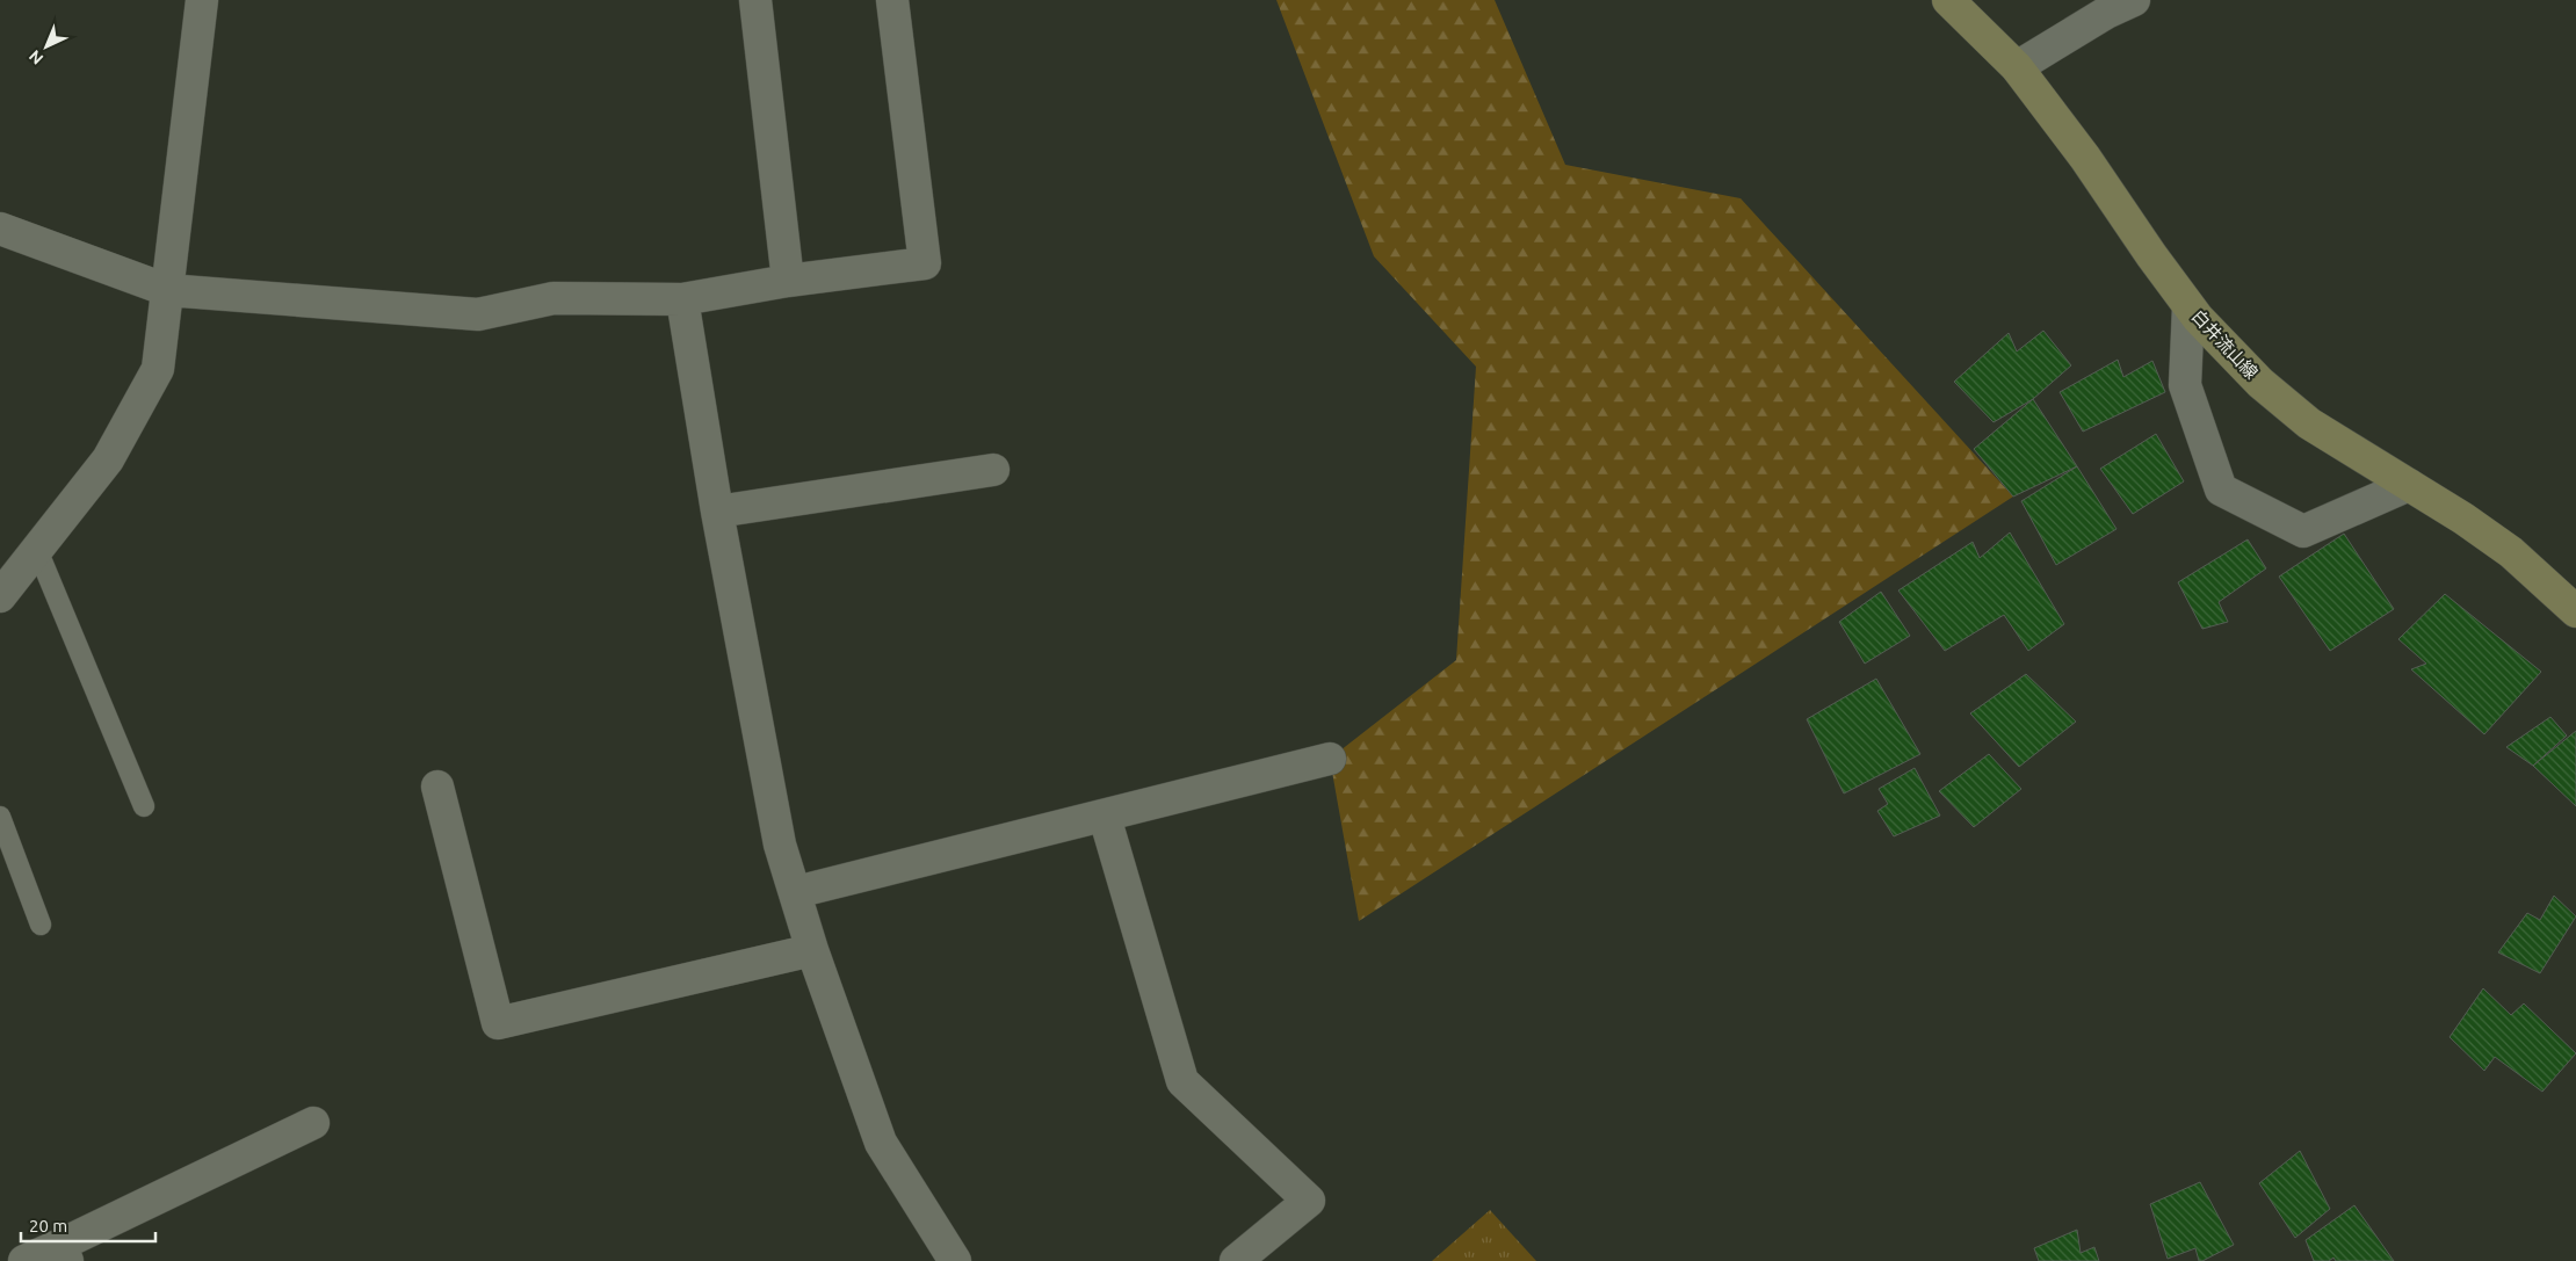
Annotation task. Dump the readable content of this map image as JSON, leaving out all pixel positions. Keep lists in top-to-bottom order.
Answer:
{
  "streets": {
    "main road": ["白井流山線"]
  },
  "scale_bar": "20 m",
  "north": "bottom left"
}
